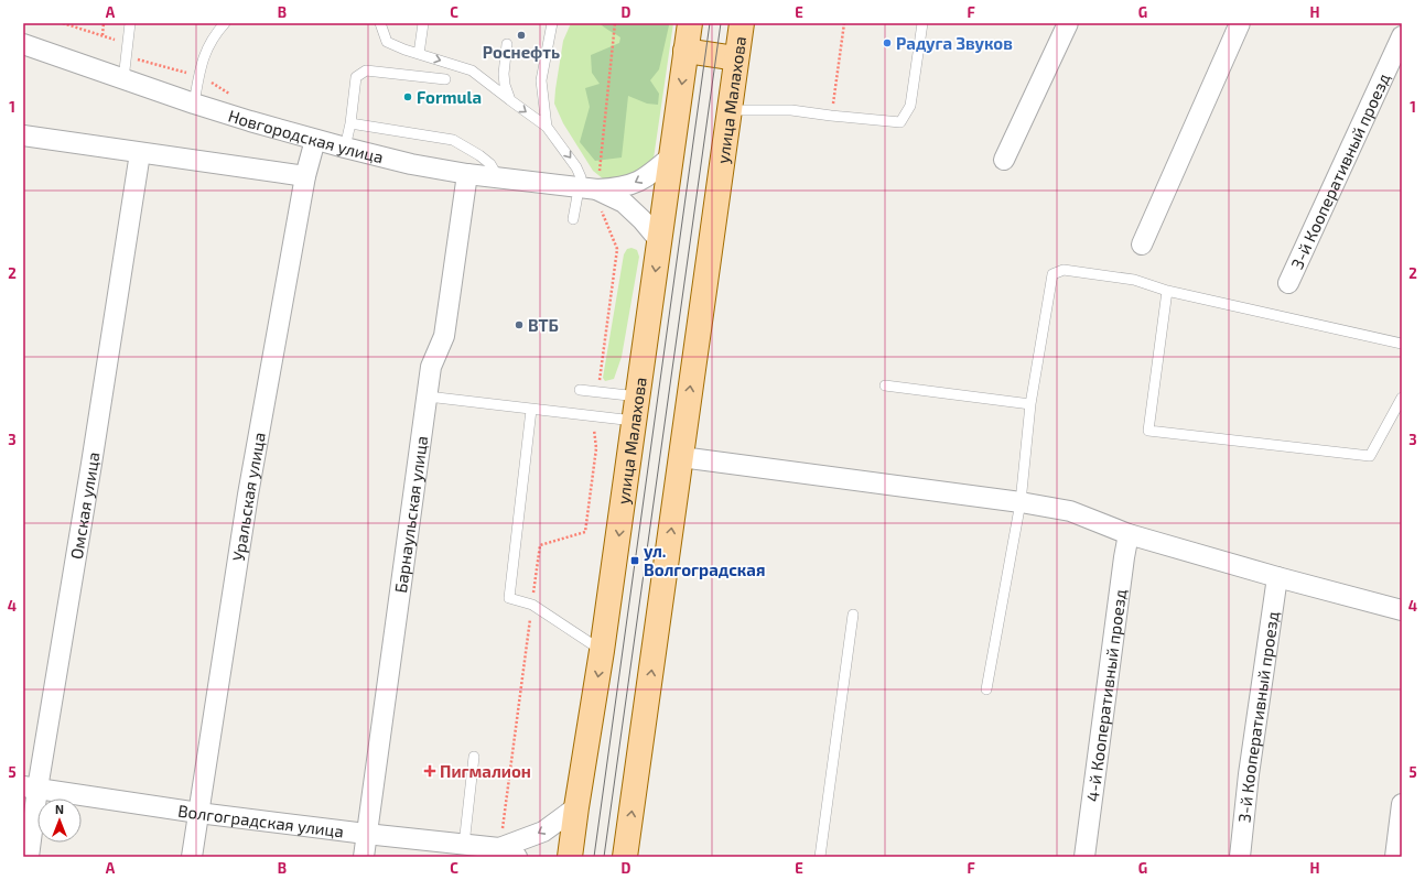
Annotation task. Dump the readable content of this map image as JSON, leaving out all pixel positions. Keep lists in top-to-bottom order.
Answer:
{
  "streets": {
    "main road": ["улица Малахова"],
    "street": [
      "Новгородская улица",
      "3-й Кооперативный проезд",
      "Уральская улица",
      "Омская улица",
      "Барнаульская улица",
      "4-й Кооперативный проезд",
      "Волгоградская улица"
    ]
  },
  "crossings": [
    ["улица Малахова", "Волгоградская улица"],
    ["Новгородская улица", "Уральская улица"],
    ["Новгородская улица", "Барнаульская улица"],
    ["Уральская улица", "Волгоградская улица"],
    ["Омская улица", "Волгоградская улица"],
    ["Барнаульская улица", "Волгоградская улица"]
  ],
  "places": {
    "other": [
      "Роснефть",
      "Радуга Звуков",
      "Formula",
      "ВТБ"
    ],
    "transit": ["ул. Волгоградская"],
    "health": ["Пигмалион"]
  },
  "north": "top",
  "grid": {
    "columns": [
      "A",
      "B",
      "C",
      "D",
      "E",
      "F",
      "G",
      "H"
    ],
    "rows": [
      "1",
      "2",
      "3",
      "4",
      "5"
    ]
  }
}
